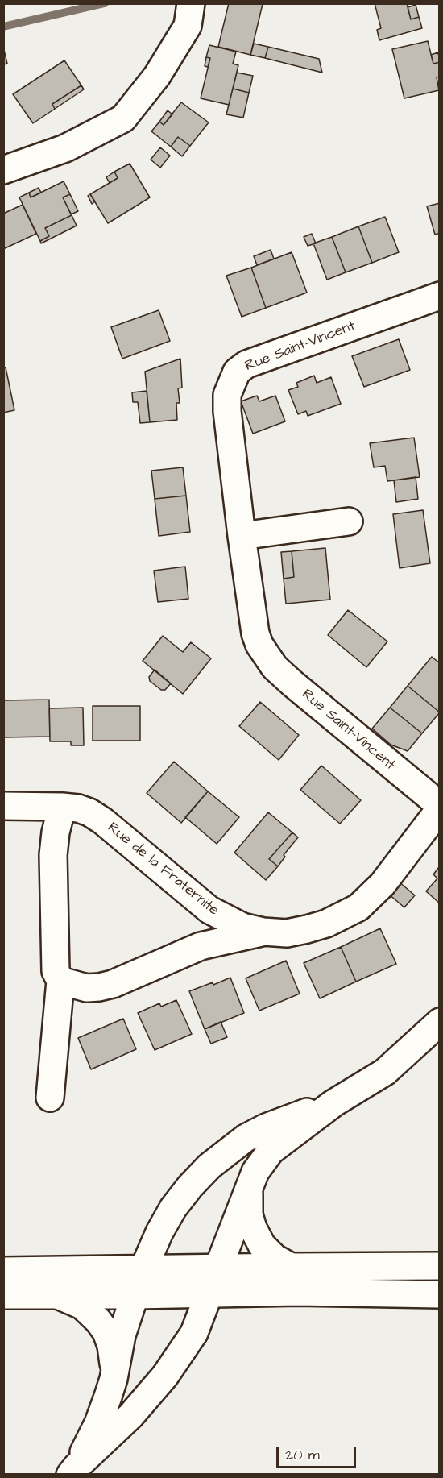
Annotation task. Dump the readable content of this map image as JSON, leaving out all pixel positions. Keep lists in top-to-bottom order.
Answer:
{
  "streets": {
    "street": ["Rue Saint-Vincent", "Rue de la Fraternité"]
  },
  "crossings": [
    ["Rue Saint-Vincent", "Rue de la Fraternité"]
  ],
  "scale_bar": "20 m"
}
